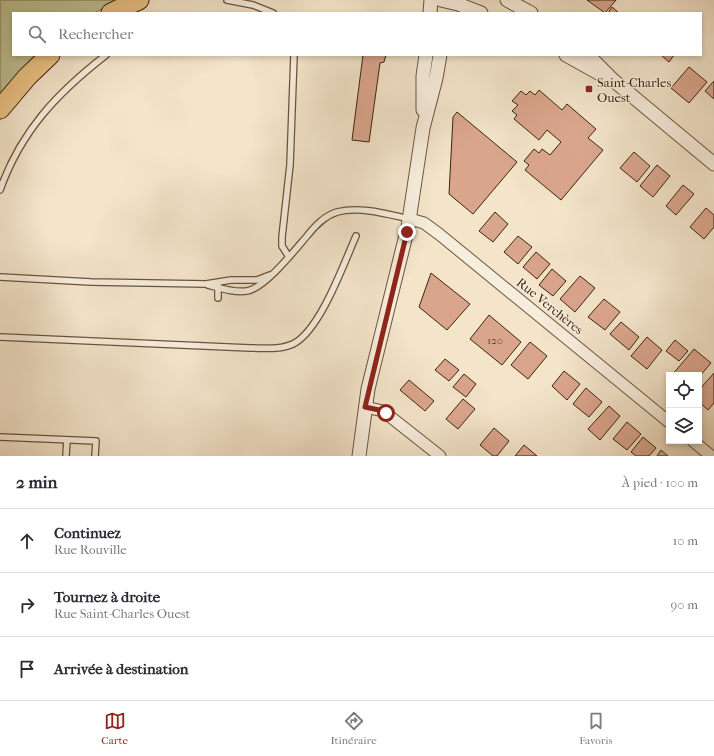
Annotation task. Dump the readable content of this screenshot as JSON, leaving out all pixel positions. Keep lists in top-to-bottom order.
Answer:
{
  "streets": {
    "street": ["Rue Verchères"]
  },
  "places": {
    "transit": ["Saint-Charles Ouest"]
  },
  "house_numbers": ["120"],
  "page": {
    "search": "Rechercher",
    "heading": ["2 min", "À pied · 100 m"],
    "list": [
      ["Continuez", "Rue Rouville", "10 m"],
      ["Tournez à droite", "Rue Saint-Charles Ouest", "90 m"],
      "Arrivée à destination"
    ],
    "nav": ["Carte", "Itinéraire", "Favoris"]
  }
}
